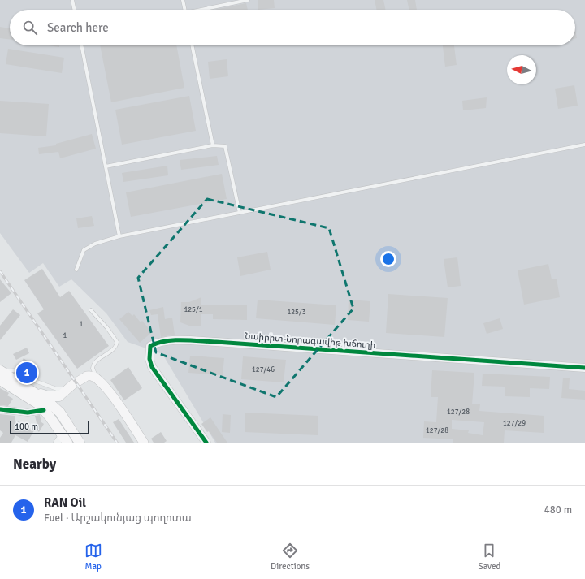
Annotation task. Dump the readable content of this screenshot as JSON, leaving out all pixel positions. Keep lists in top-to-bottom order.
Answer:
{
  "streets": {
    "street": ["Նաիրիտ-Նորագավիթ խճուղի"]
  },
  "house_numbers": [
    "125/1",
    "125/3",
    "1",
    "1",
    "127/46",
    "127/28",
    "127/29",
    "127/28"
  ],
  "scale_bar": "100 m",
  "north": "left",
  "page": {
    "search": "Search here",
    "pins": "1",
    "scale": "100 m",
    "heading": "Nearby",
    "list": [
      {
        "mark": "1",
        "name": "RAN Oil",
        "note": "Fuel · Արշակունյաց պողոտա",
        "value": "480 m"
      }
    ],
    "nav": ["Map", "Directions", "Saved"]
  }
}
